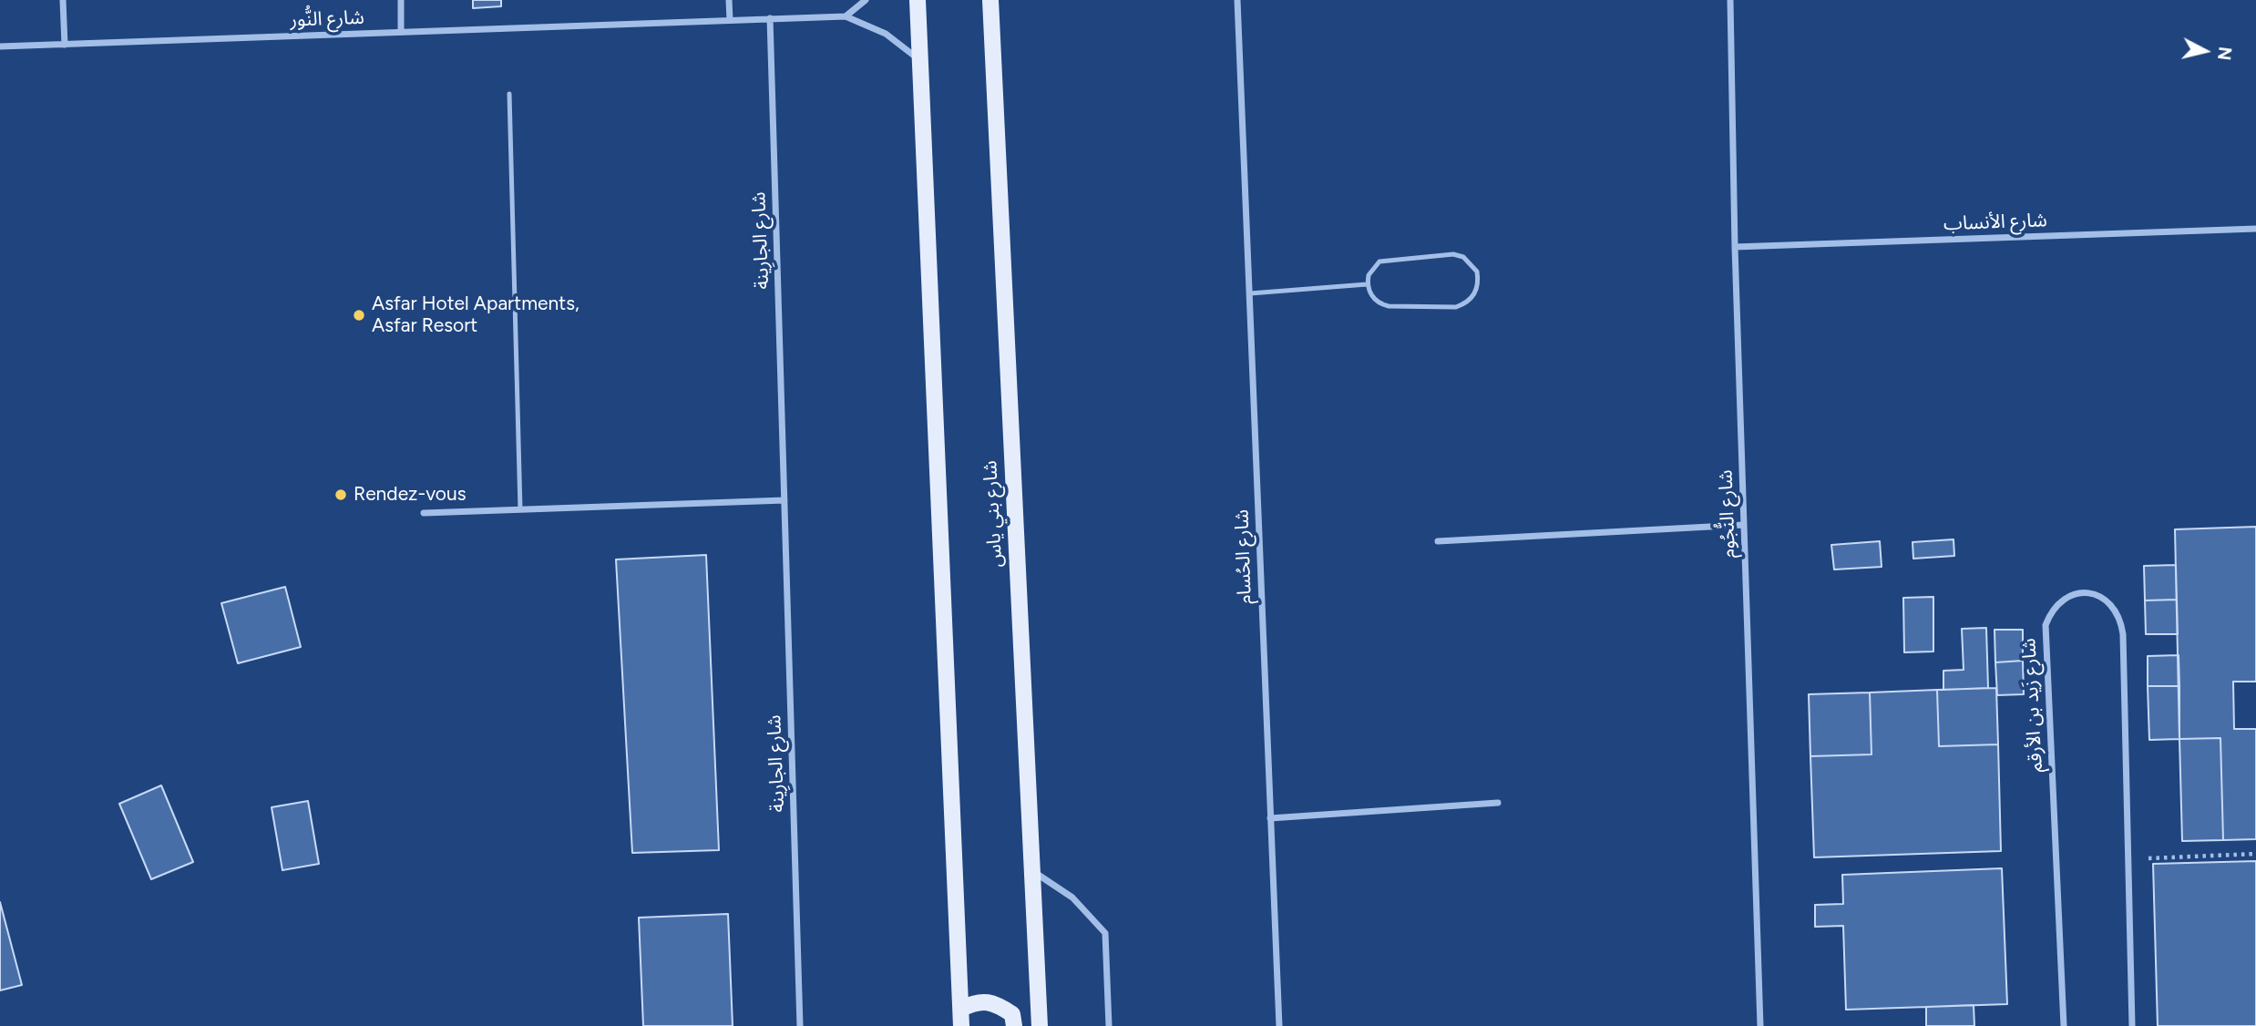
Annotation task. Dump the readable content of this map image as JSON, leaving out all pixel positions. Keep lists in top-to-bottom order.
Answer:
{
  "streets": {
    "main road": ["شارع بني ياس"],
    "street": [
      "شارع النُّور",
      "شارع الأنساب",
      "شارع الجارِينة",
      "شارع النُّجُوم",
      "شارع الحُسام",
      "شارع زَيد بن الأرقم"
    ]
  },
  "crossings": [
    ["شارع النُّور", "شارع الجارِينة"],
    ["شارع الأنساب", "شارع النُّجُوم"]
  ],
  "places": ["Asfar Hotel Apartments, Asfar Resort", "Rendez-vous"],
  "north": "right"
}
